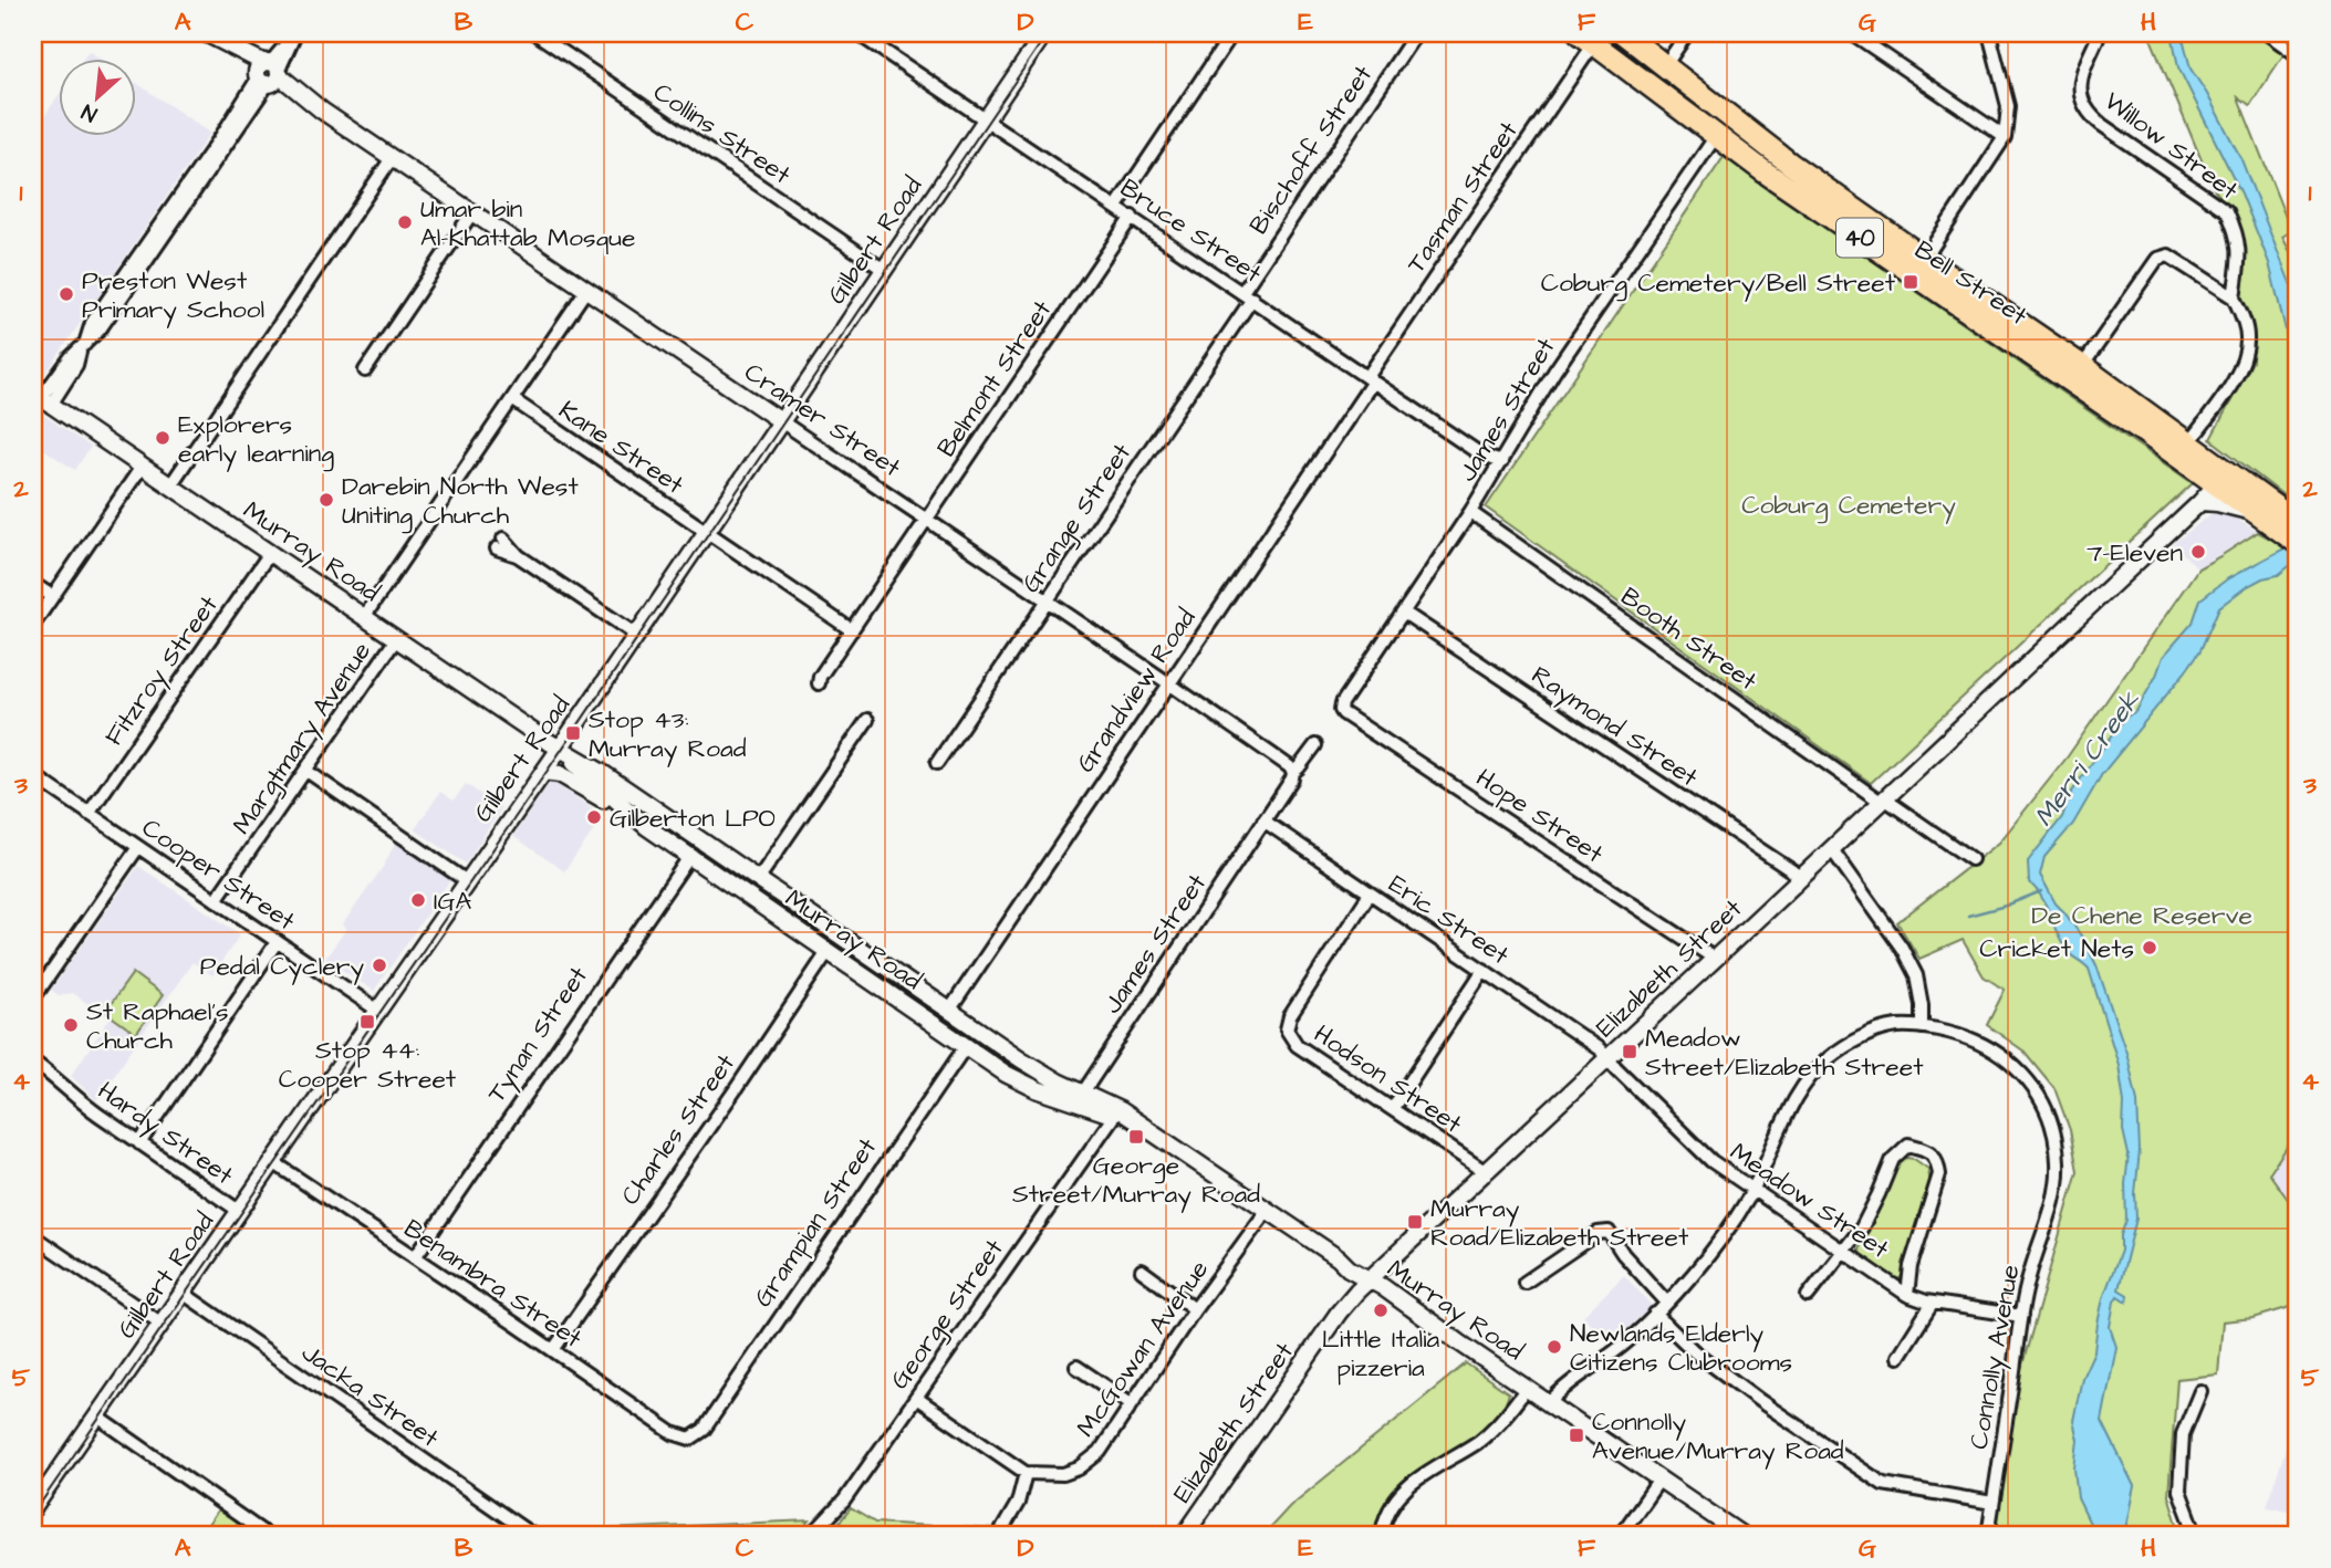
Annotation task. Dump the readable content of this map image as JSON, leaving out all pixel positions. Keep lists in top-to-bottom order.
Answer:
{
  "streets": {
    "highway": ["40", "Bell Street"],
    "main road": [
      "Gilbert Road",
      "Cramer Street",
      "Murray Road",
      "Grandview Road",
      "Elizabeth Street",
      "Tynan Street",
      "Charles Street",
      "Grampian Street"
    ],
    "street": [
      "Collins Street",
      "Willow Street",
      "Bischoff Street",
      "Tasman Street",
      "Bruce Street",
      "Belmont Street",
      "James Street",
      "Kane Street",
      "Grange Street",
      "Booth Street",
      "Fitzroy Street",
      "Raymond Street",
      "Margtmary Avenue",
      "Hope Street",
      "Cooper Street",
      "Eric Street",
      "Hodson Street",
      "Hardy Street",
      "Meadow Street",
      "Benambra Street",
      "George Street",
      "McGowan Avenue",
      "Connolly Avenue",
      "Jacka Street"
    ]
  },
  "crossings": [
    ["Collins Street", "Gilbert Road"],
    ["Bischoff Street", "Bruce Street"],
    ["Bischoff Street", "Grange Street"],
    ["Tasman Street", "Bruce Street"],
    ["Tasman Street", "Bell Street"],
    ["Tasman Street", "Grandview Road"],
    ["Bruce Street", "Gilbert Road"],
    ["Bruce Street", "Belmont Street"],
    ["Bruce Street", "James Street"],
    ["Bruce Street", "Grange Street"],
    ["Bruce Street", "Grandview Road"],
    ["Gilbert Road", "Cramer Street"],
    ["Gilbert Road", "Kane Street"],
    ["Gilbert Road", "Murray Road"],
    ["Gilbert Road", "Cooper Street"],
    ["Gilbert Road", "Hardy Street"],
    ["Gilbert Road", "Benambra Street"],
    ["Gilbert Road", "Jacka Street"],
    ["Bell Street", "James Street"],
    ["Bell Street", "Elizabeth Street"],
    ["Belmont Street", "Cramer Street"],
    ["Belmont Street", "Kane Street"],
    ["James Street", "Cramer Street"],
    ["James Street", "Murray Road"],
    ["James Street", "Booth Street"],
    ["James Street", "Raymond Street"],
    ["James Street", "Hope Street"],
    ["James Street", "Eric Street"],
    ["Cramer Street", "Grange Street"],
    ["Cramer Street", "Grandview Road"],
    ["Murray Road", "Fitzroy Street"],
    ["Murray Road", "Grandview Road"],
    ["Murray Road", "Margtmary Avenue"],
    ["Murray Road", "Elizabeth Street"],
    ["Murray Road", "Tynan Street"],
    ["Murray Road", "Charles Street"],
    ["Murray Road", "Grampian Street"],
    ["Murray Road", "George Street"],
    ["Murray Road", "McGowan Avenue"],
    ["Murray Road", "Connolly Avenue"],
    ["Booth Street", "Elizabeth Street"],
    ["Fitzroy Street", "Cooper Street"],
    ["Raymond Street", "Elizabeth Street"],
    ["Margtmary Avenue", "Cooper Street"],
    ["Hope Street", "Elizabeth Street"],
    ["Eric Street", "Elizabeth Street"],
    ["Eric Street", "Hodson Street"],
    ["Eric Street", "Meadow Street"],
    ["Elizabeth Street", "Hodson Street"],
    ["Elizabeth Street", "Meadow Street"],
    ["Tynan Street", "Benambra Street"],
    ["Charles Street", "Benambra Street"],
    ["Meadow Street", "Connolly Avenue"],
    ["Grampian Street", "Benambra Street"]
  ],
  "water": ["Merri Creek"],
  "parks": ["Coburg Cemetery", "De Chene Reserve"],
  "places": {
    "other": [
      "Umar bin Al-Khattab Mosque",
      "Preston West Primary School",
      "Explorers early learning",
      "Darebin North West Uniting Church",
      "7-Eleven",
      "Gilberton LPO",
      "IGA",
      "Cricket Nets",
      "Pedal Cyclery",
      "St Raphael's Church",
      "Little Italia pizzeria",
      "Newlands Elderly Citizens Clubrooms"
    ],
    "transit": [
      "Coburg Cemetery/Bell Street",
      "Stop 43: Murray Road",
      "Stop 44: Cooper Street",
      "Meadow Street/Elizabeth Street",
      "George Street/Murray Road",
      "Murray Road/Elizabeth Street",
      "Connolly Avenue/Murray Road"
    ]
  },
  "north": "bottom left",
  "grid": {
    "columns": [
      "A",
      "B",
      "C",
      "D",
      "E",
      "F",
      "G",
      "H"
    ],
    "rows": [
      "1",
      "2",
      "3",
      "4",
      "5"
    ]
  }
}
